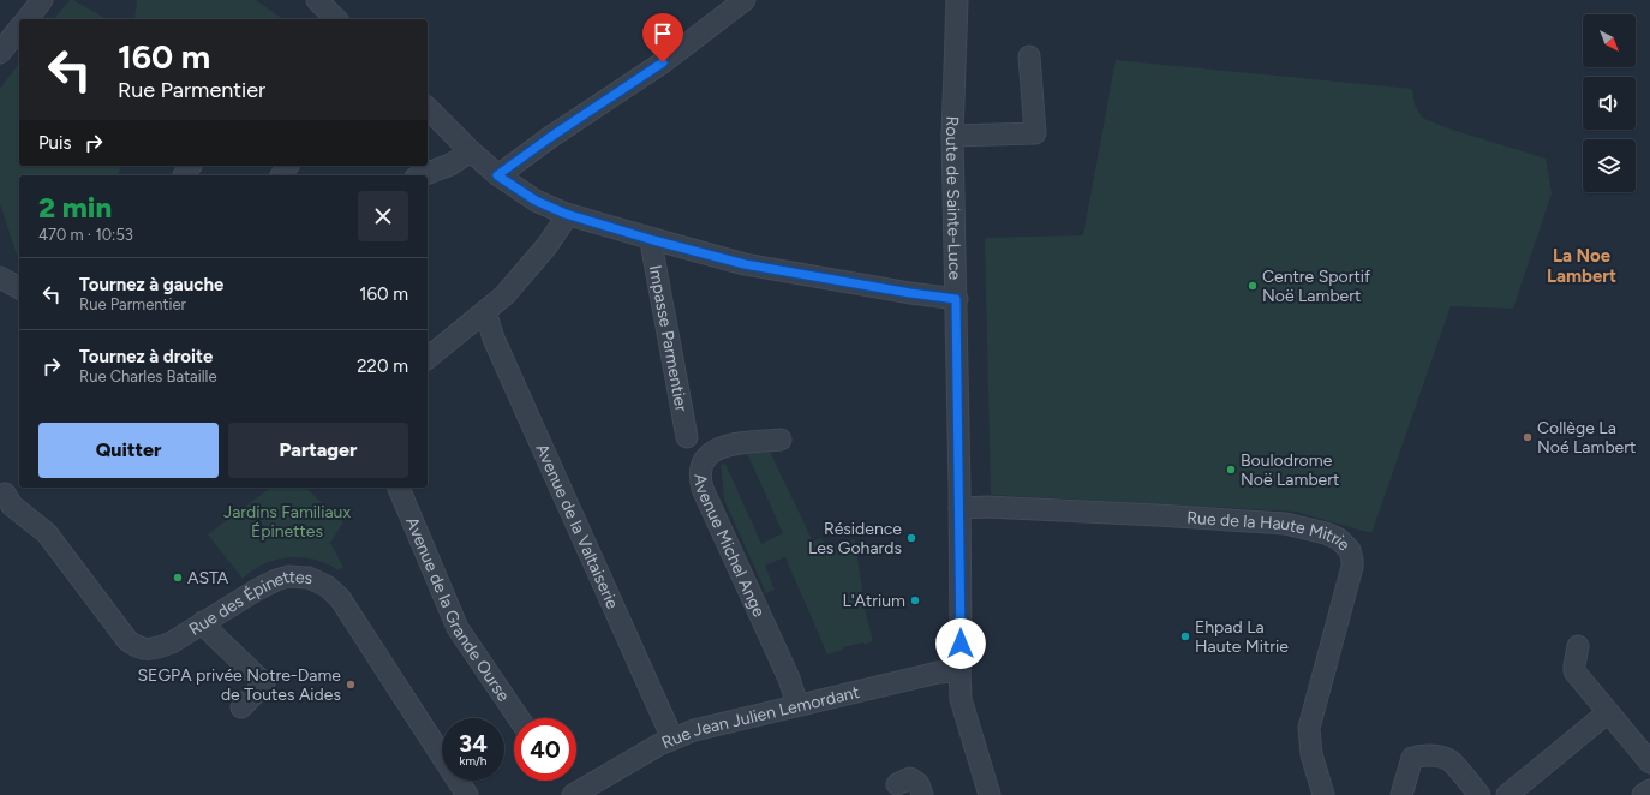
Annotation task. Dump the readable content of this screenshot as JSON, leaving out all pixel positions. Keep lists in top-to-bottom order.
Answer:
{
  "streets": {
    "street": [
      "Route de Sainte-Luce",
      "Impasse Parmentier",
      "Avenue de la Valtaiserie",
      "Rue de la Haute Mitrie",
      "Avenue Michel Ange",
      "Rue des Épinettes",
      "Avenue de la Grande Ourse",
      "Rue Jean Julien Lemordant"
    ]
  },
  "crossings": [
    ["Route de Sainte-Luce", "Rue de la Haute Mitrie"],
    ["Route de Sainte-Luce", "Rue Jean Julien Lemordant"],
    ["Avenue de la Valtaiserie", "Rue Jean Julien Lemordant"],
    ["Avenue Michel Ange", "Rue Jean Julien Lemordant"]
  ],
  "districts": ["La Noe Lambert"],
  "parks": ["Jardins Familiaux Épinettes"],
  "places": [
    "Centre Sportif Noë Lambert",
    "Collège La Noé Lambert",
    "Boulodrome Noë Lambert",
    "Résidence Les Gohards",
    "ASTA",
    "L'Atrium",
    "Ehpad La Haute Mitrie",
    "SEGPA privée Notre-Dame de Toutes Aides"
  ],
  "north": "bottom right",
  "page": {
    "turn": ["160 m", "Rue Parmentier"],
    "then": "Puis",
    "heading": ["2 min", "470 m · 10:53"],
    "list": [
      {
        "name": "Tournez à gauche",
        "note": "Rue Parmentier",
        "value": "160 m"
      },
      {
        "name": "Tournez à droite",
        "note": "Rue Charles Bataille",
        "value": "220 m"
      }
    ],
    "buttons": ["Quitter", "Partager"],
    "speed": "34 km/h",
    "limit": "40"
  }
}
